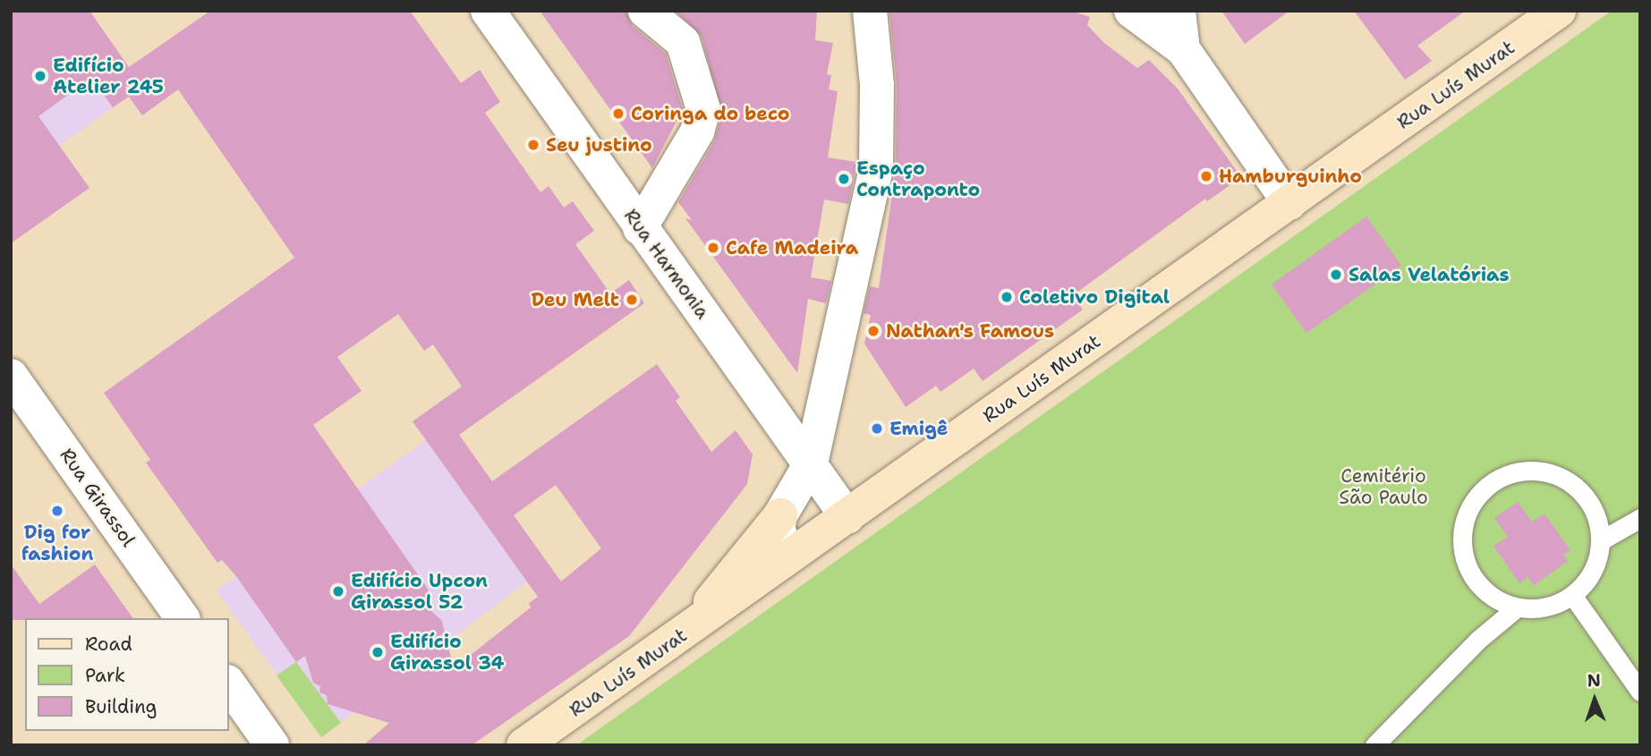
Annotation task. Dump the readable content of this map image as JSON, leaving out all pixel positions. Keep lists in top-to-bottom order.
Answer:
{
  "streets": {
    "street": ["Rua Luís Murat", "Rua Harmonia", "Rua Girassol"]
  },
  "crossings": [
    ["Rua Luís Murat", "Rua Harmonia"]
  ],
  "parks": ["Cemitério São Paulo"],
  "places": [
    "Edifício Atelier 245",
    "Coringa do beco",
    "Seu justino",
    "Hamburguinho",
    "Espaço Contraponto",
    "Cafe Madeira",
    "Salas Velatórias",
    "Coletivo Digital",
    "Deu Melt",
    "Nathan's Famous",
    "Emigê",
    "Dig for fashion",
    "Edifício Upcon Girassol 52",
    "Edifício Girassol 34"
  ],
  "legend": ["Road", "Park", "Building"],
  "north": "top"
}
